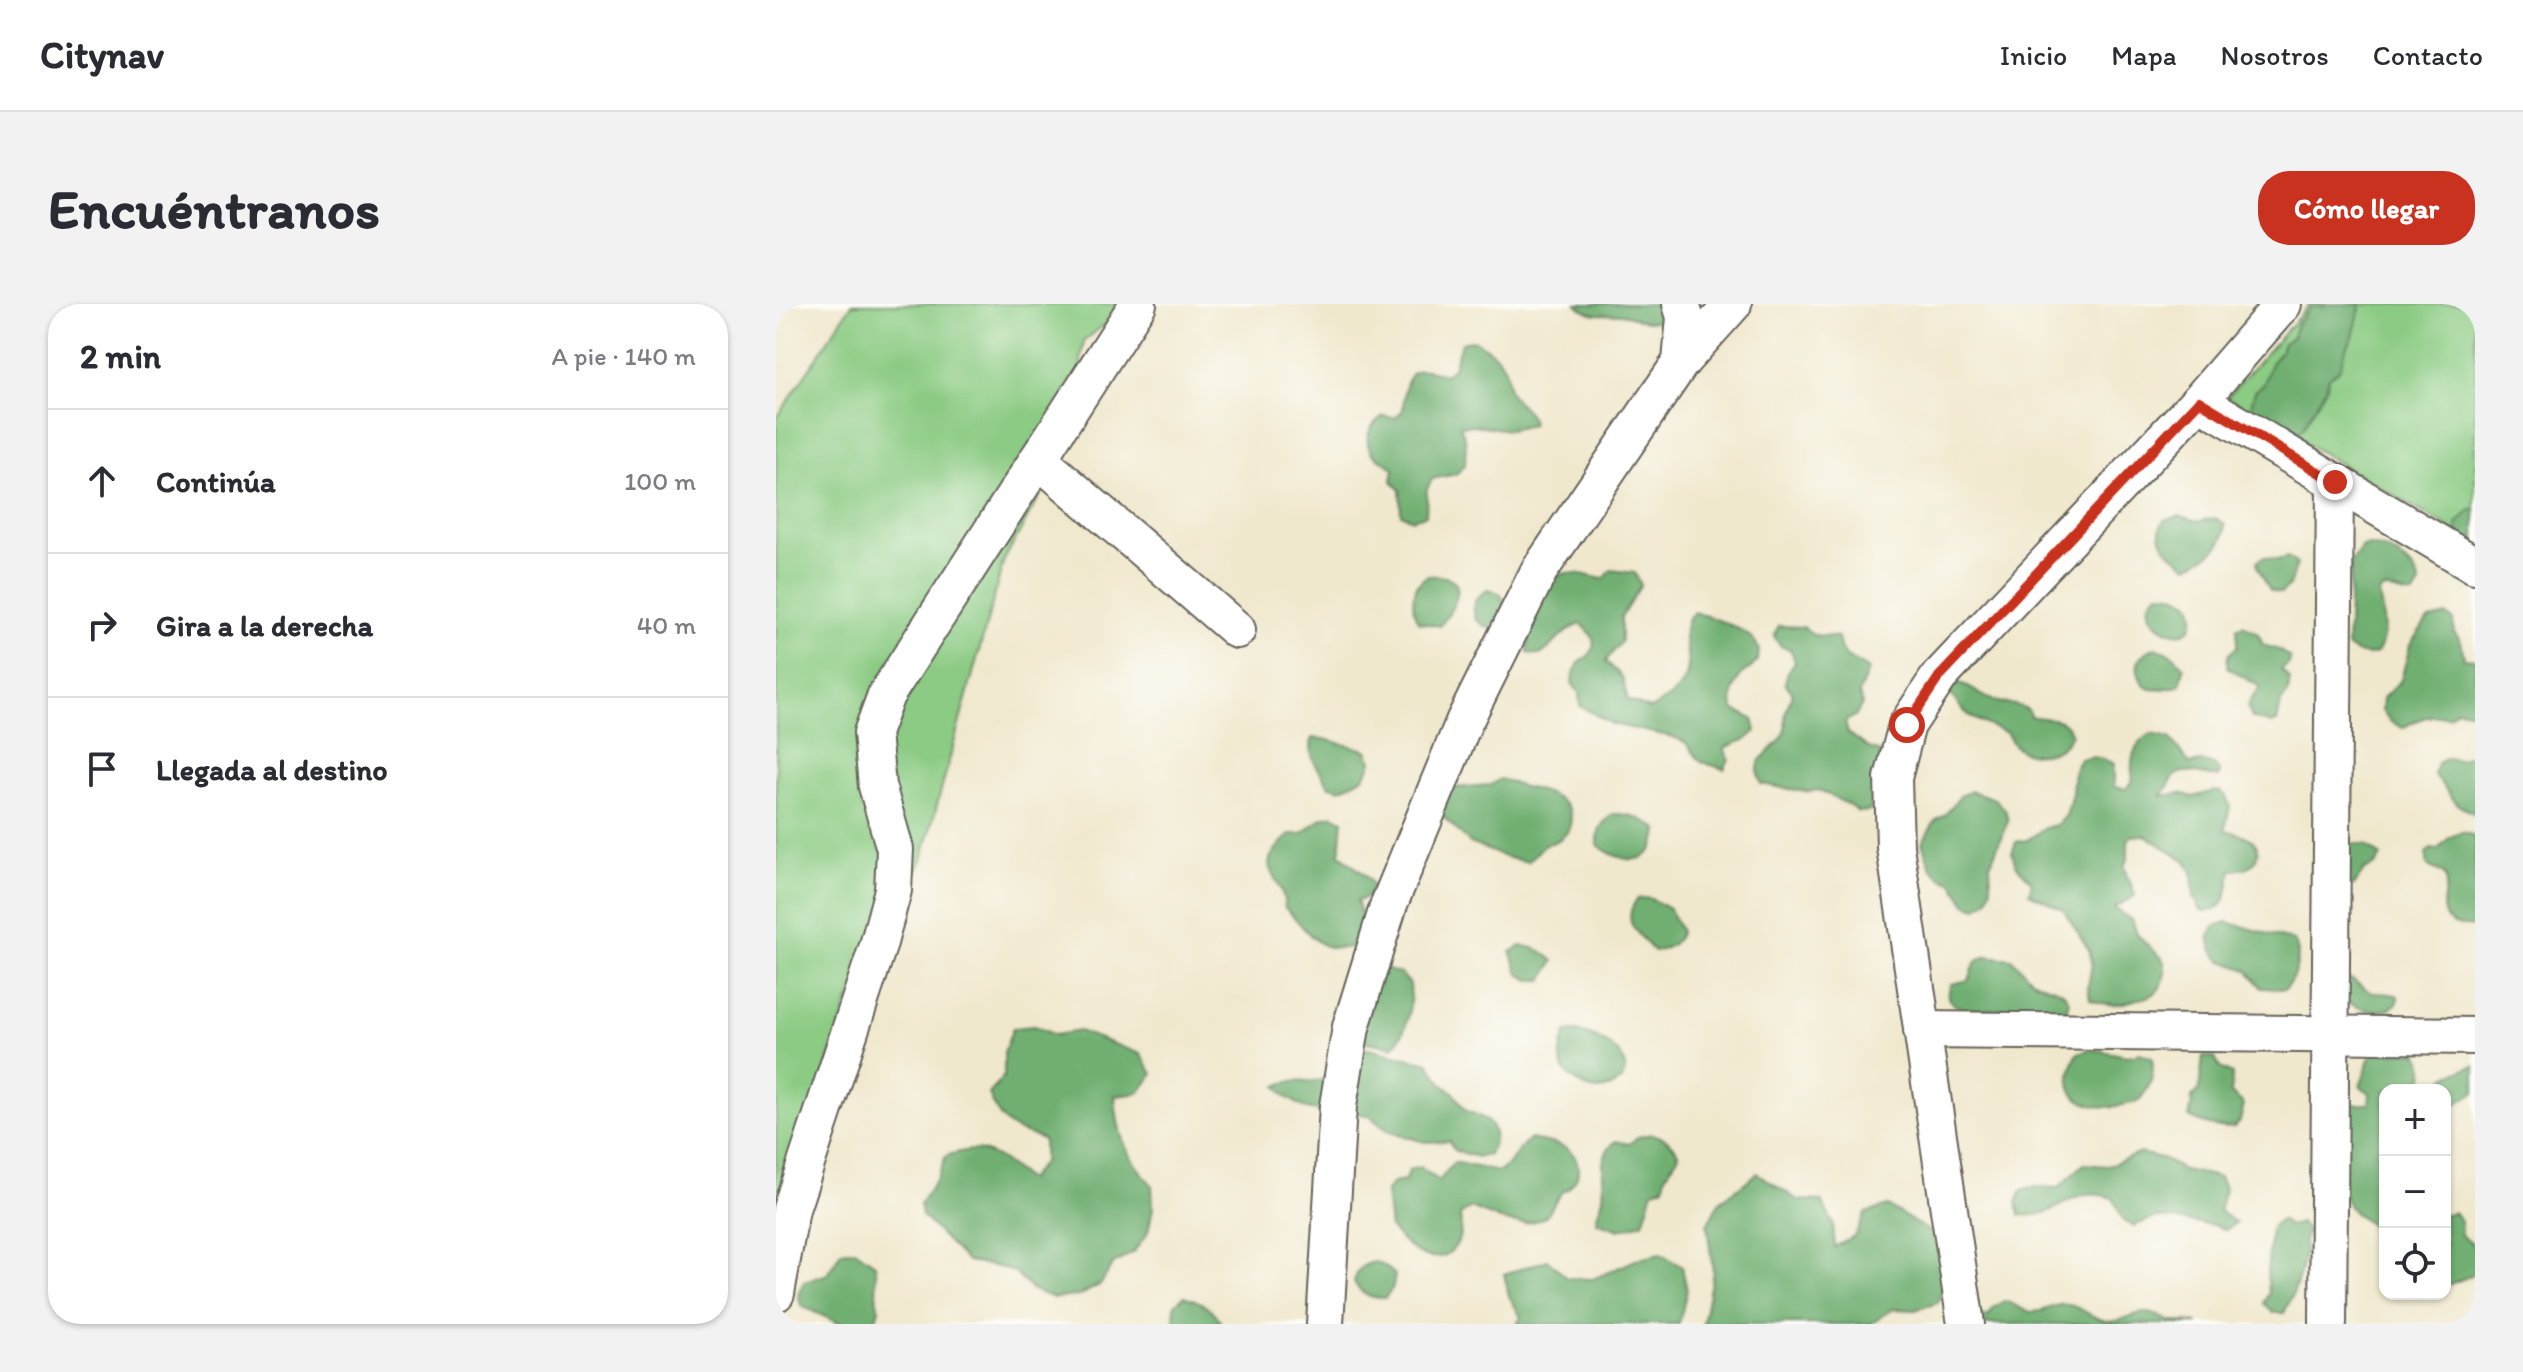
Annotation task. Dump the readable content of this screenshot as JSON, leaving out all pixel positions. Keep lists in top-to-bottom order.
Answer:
{
  "page": {
    "header": "Citynav",
    "nav": [
      "Inicio",
      "Mapa",
      "Nosotros",
      "Contacto"
    ],
    "buttons": "Cómo llegar",
    "title": "Encuéntranos",
    "heading": ["2 min", "A pie · 140 m"],
    "list": [
      ["Continúa", "100 m"],
      ["Gira a la derecha", "40 m"],
      "Llegada al destino"
    ],
    "map_buttons": ["+", "−"]
  }
}
